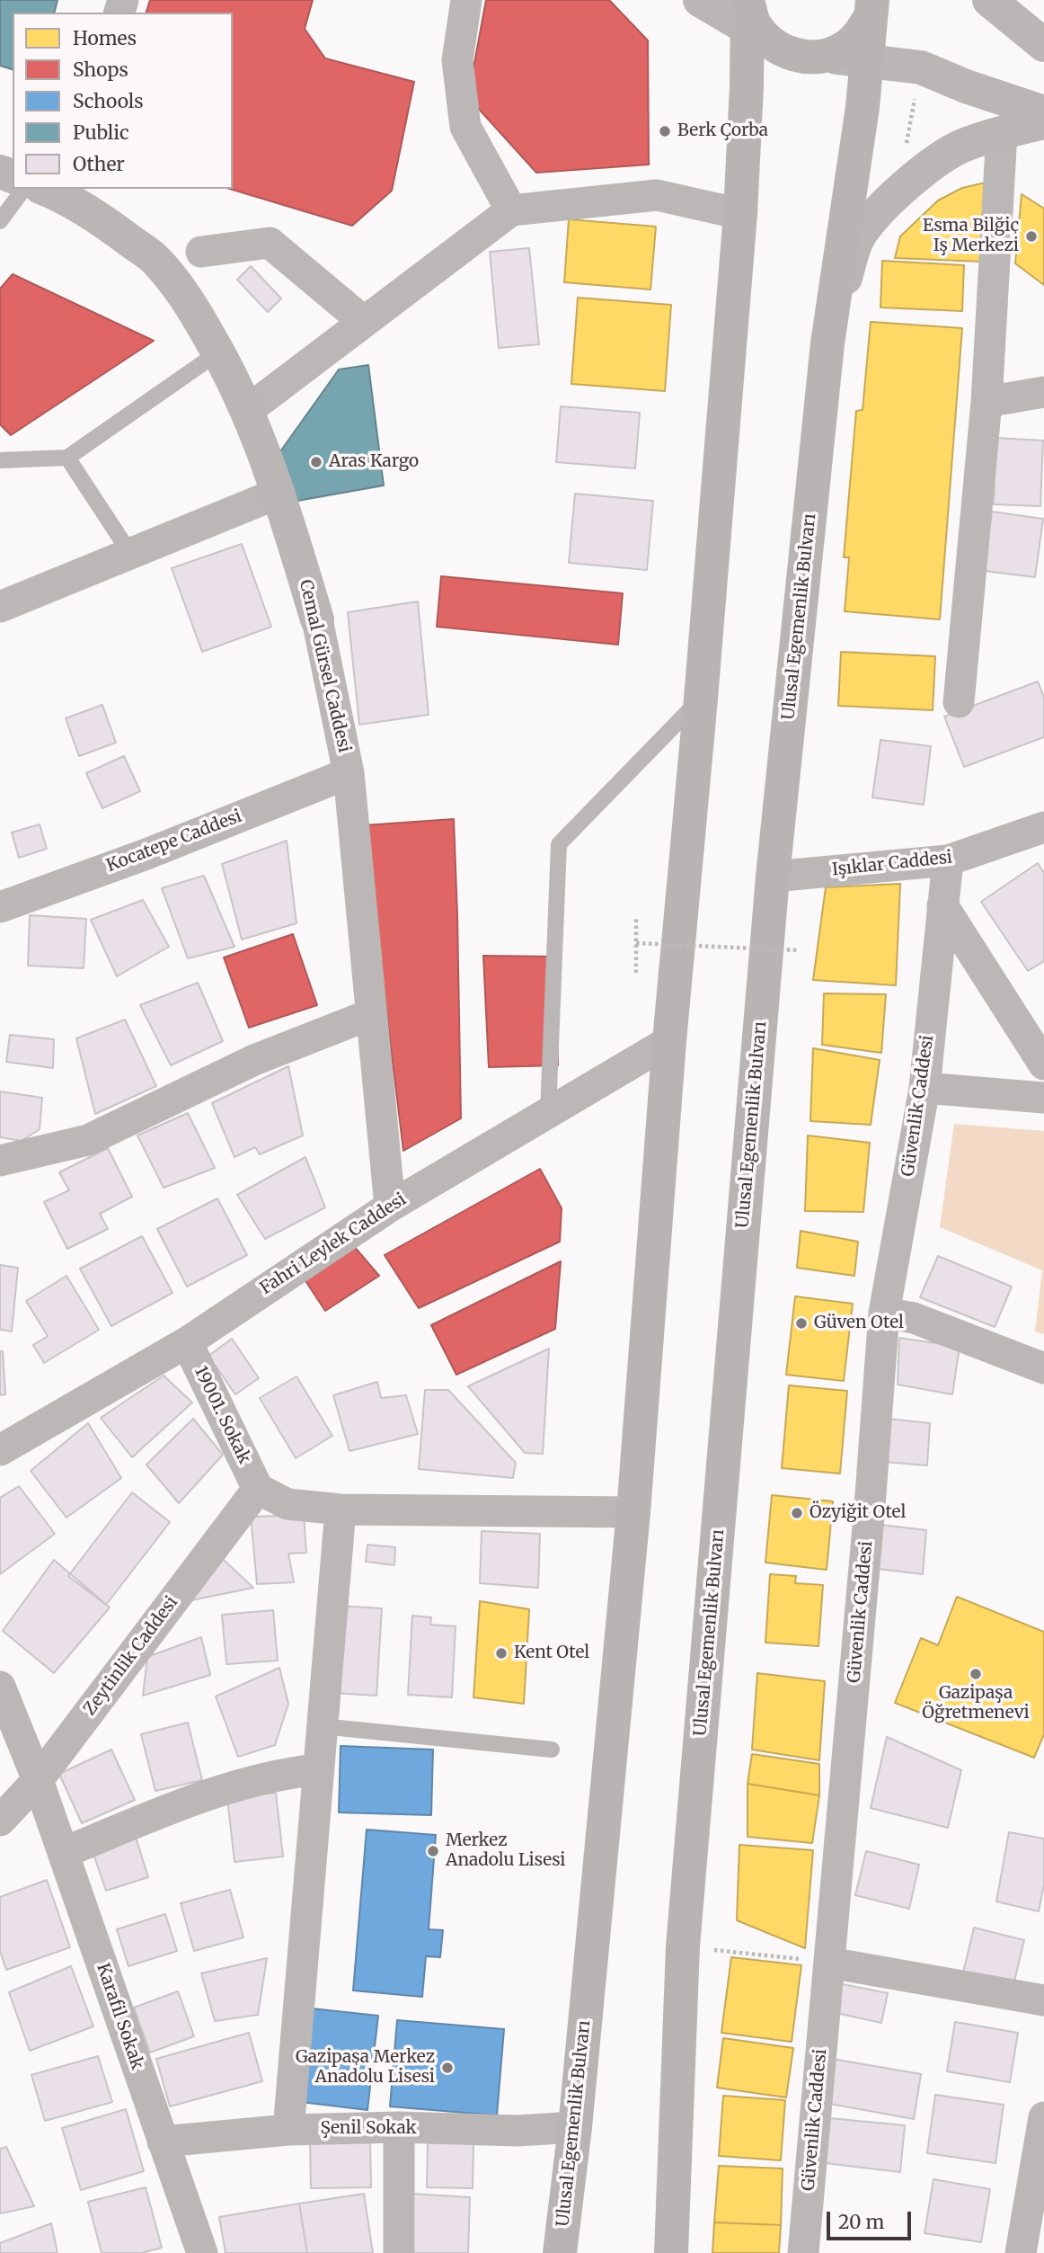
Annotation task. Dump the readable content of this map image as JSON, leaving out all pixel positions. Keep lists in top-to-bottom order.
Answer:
{
  "streets": {
    "highway": ["Ulusal Egemenlik Bulvarı"],
    "main road": ["Cemal Gürsel Caddesi"],
    "street": [
      "Kocatepe Caddesi",
      "Işıklar Caddesi",
      "Güvenlik Caddesi",
      "Fahri Leylek Caddesi",
      "19001. Sokak",
      "Zeytinlik Caddesi",
      "Karafil Sokak",
      "Şenil Sokak"
    ]
  },
  "crossings": [
    ["Ulusal Egemenlik Bulvarı", "Işıklar Caddesi"],
    ["Ulusal Egemenlik Bulvarı", "Fahri Leylek Caddesi"],
    ["Ulusal Egemenlik Bulvarı", "Şenil Sokak"],
    ["Cemal Gürsel Caddesi", "Kocatepe Caddesi"],
    ["Cemal Gürsel Caddesi", "Fahri Leylek Caddesi"],
    ["Işıklar Caddesi", "Güvenlik Caddesi"],
    ["Fahri Leylek Caddesi", "19001. Sokak"],
    ["19001. Sokak", "Zeytinlik Caddesi"],
    ["Zeytinlik Caddesi", "Karafil Sokak"],
    ["Karafil Sokak", "Şenil Sokak"]
  ],
  "places": [
    "Berk Çorba",
    "Esma Bilğiç Iş Merkezi",
    "Aras Kargo",
    "Güven Otel",
    "Özyiğit Otel",
    "Kent Otel",
    "Gazipaşa Öğretmenevi",
    "Merkez Anadolu Lisesi",
    "Gazipaşa Merkez Anadolu Lisesi"
  ],
  "legend": [
    "Homes",
    "Shops",
    "Schools",
    "Public",
    "Other"
  ],
  "scale_bar": "20 m"
}
